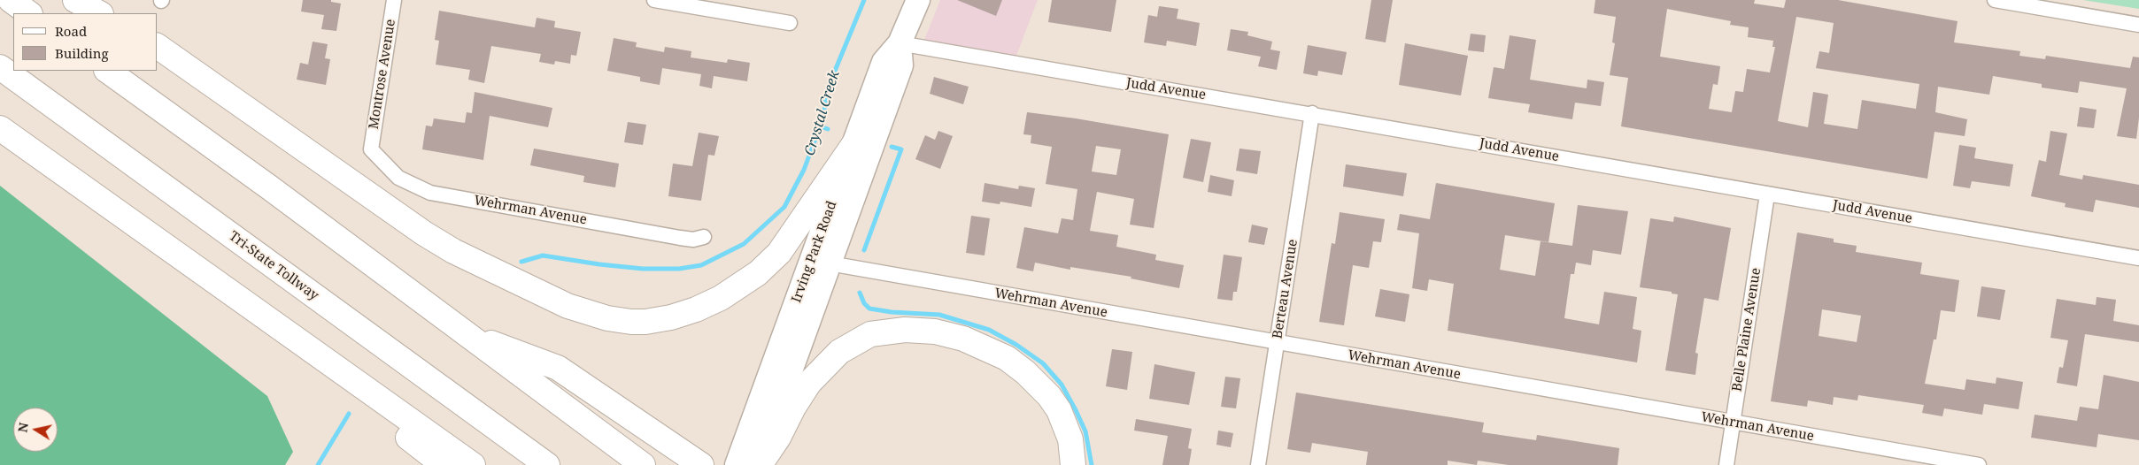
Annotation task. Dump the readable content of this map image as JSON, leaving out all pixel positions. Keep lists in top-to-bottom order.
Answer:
{
  "streets": {
    "highway": ["Tri-State Tollway"],
    "main road": ["Irving Park Road"],
    "street": [
      "Montrose Avenue",
      "Judd Avenue",
      "Wehrman Avenue",
      "Berteau Avenue",
      "Belle Plaine Avenue"
    ]
  },
  "crossings": [
    ["Montrose Avenue", "Wehrman Avenue"],
    ["Judd Avenue", "Irving Park Road"],
    ["Judd Avenue", "Berteau Avenue"],
    ["Judd Avenue", "Belle Plaine Avenue"],
    ["Wehrman Avenue", "Irving Park Road"],
    ["Wehrman Avenue", "Berteau Avenue"],
    ["Wehrman Avenue", "Belle Plaine Avenue"]
  ],
  "water": ["Crystal Creek"],
  "legend": ["Road", "Building"],
  "north": "left"
}
